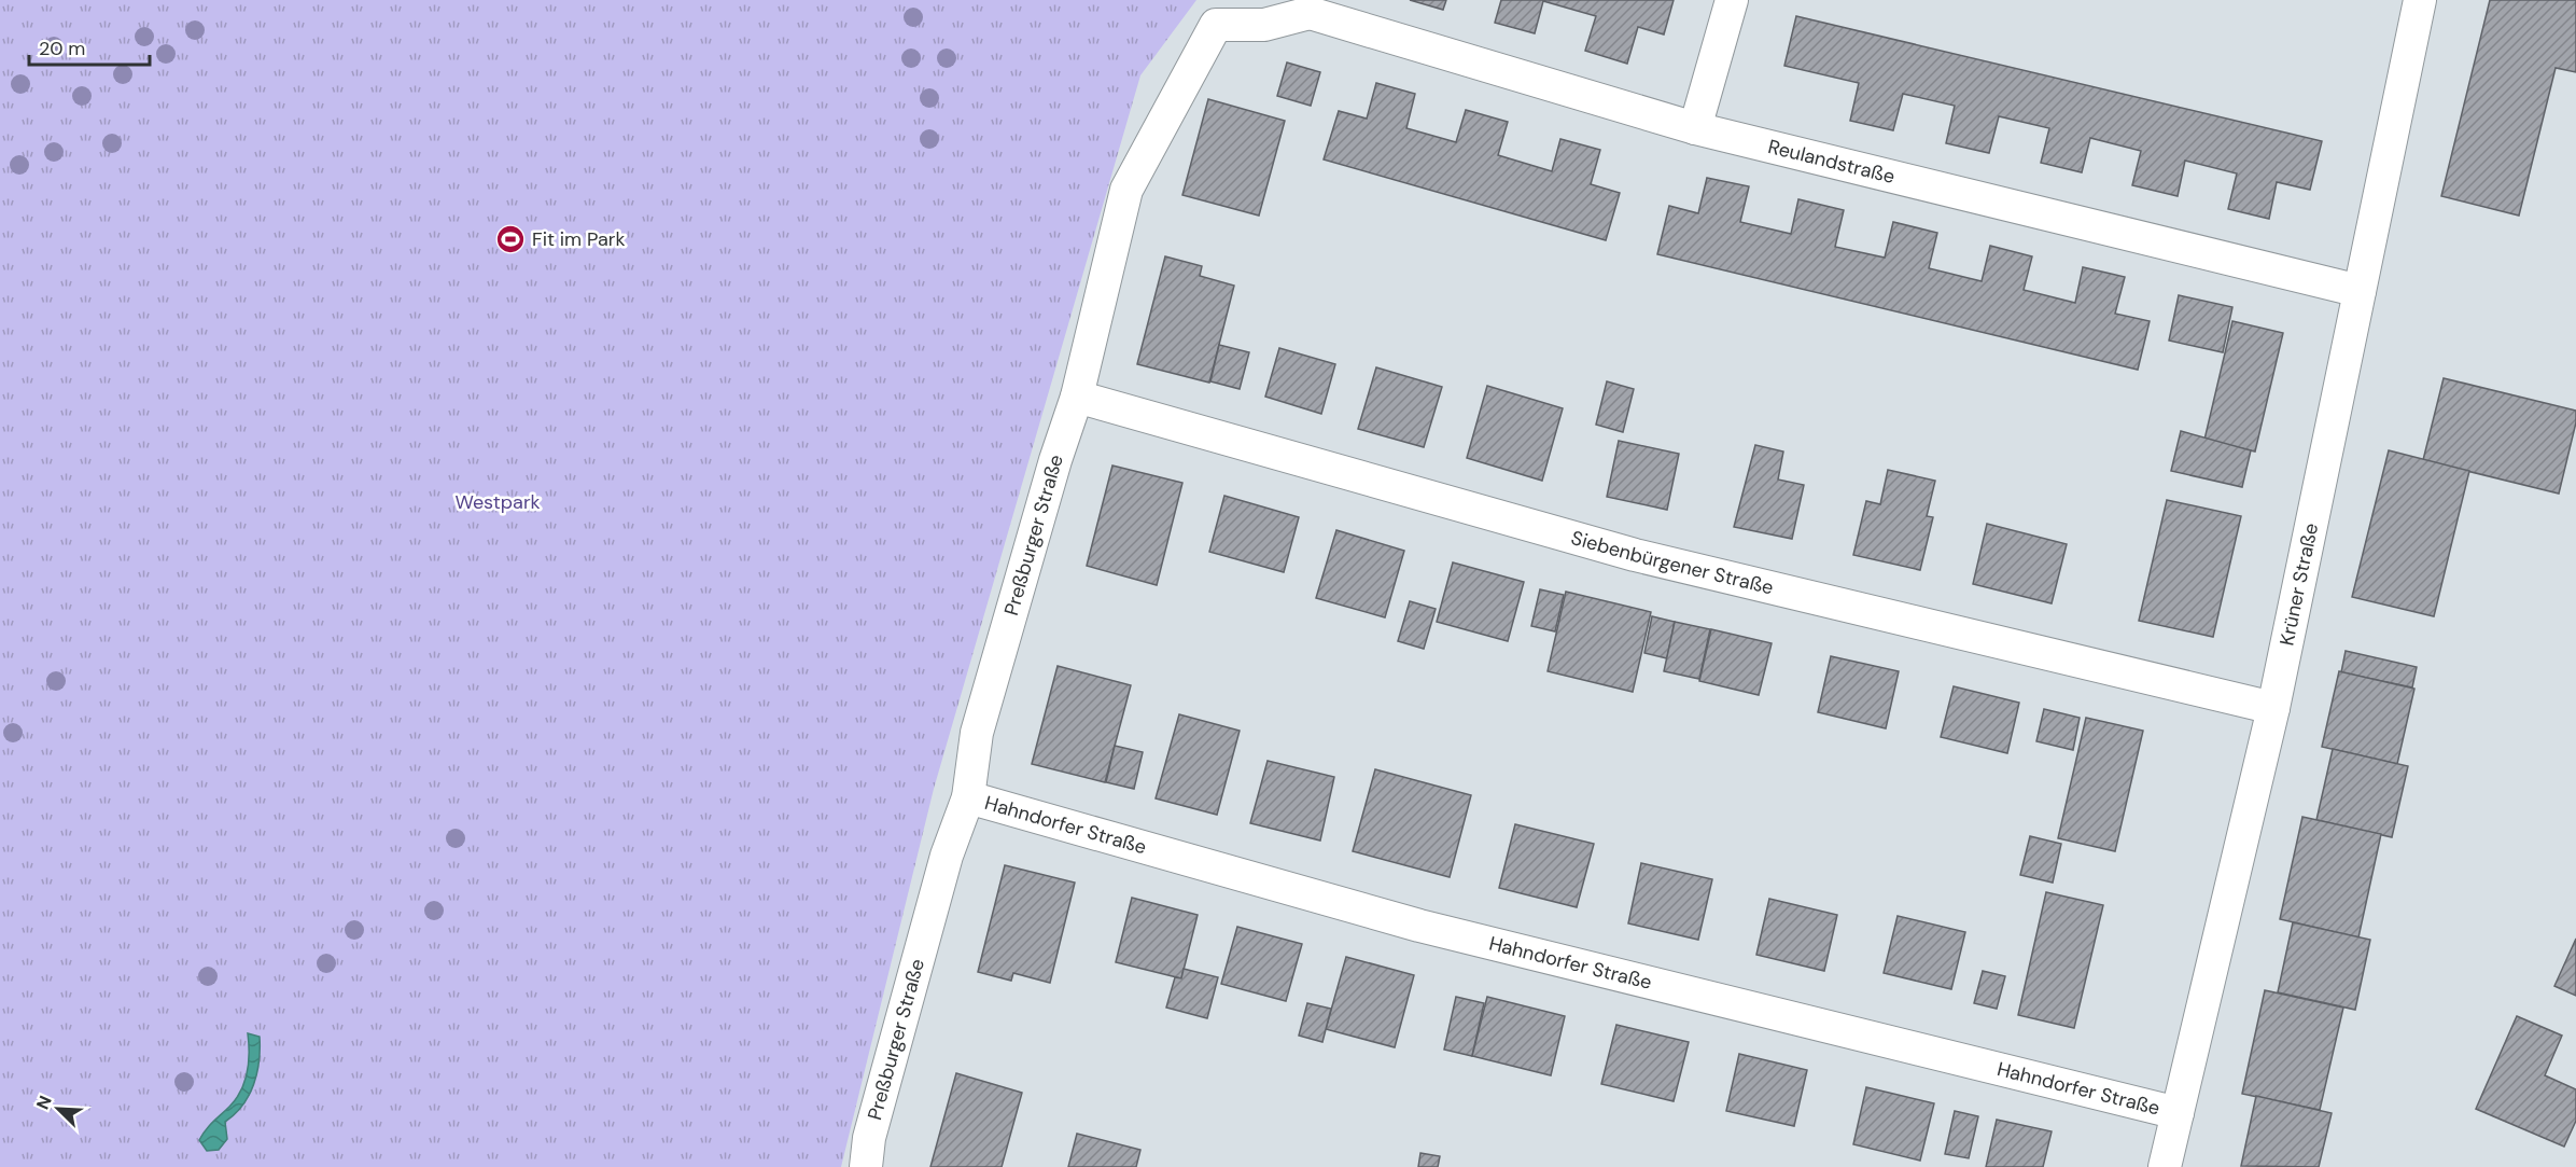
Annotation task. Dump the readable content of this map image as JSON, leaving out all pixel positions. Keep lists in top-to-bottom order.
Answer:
{
  "streets": {
    "street": [
      "Reulandstraße",
      "Preßburger Straße",
      "Siebenbürgener Straße",
      "Krüner Straße",
      "Hahndorfer Straße"
    ]
  },
  "crossings": [
    ["Reulandstraße", "Preßburger Straße"],
    ["Reulandstraße", "Krüner Straße"],
    ["Preßburger Straße", "Siebenbürgener Straße"],
    ["Preßburger Straße", "Hahndorfer Straße"],
    ["Siebenbürgener Straße", "Krüner Straße"],
    ["Krüner Straße", "Hahndorfer Straße"]
  ],
  "parks": ["Westpark"],
  "places": {
    "sports": ["Fit im Park"]
  },
  "scale_bar": "20 m",
  "north": "top left"
}
